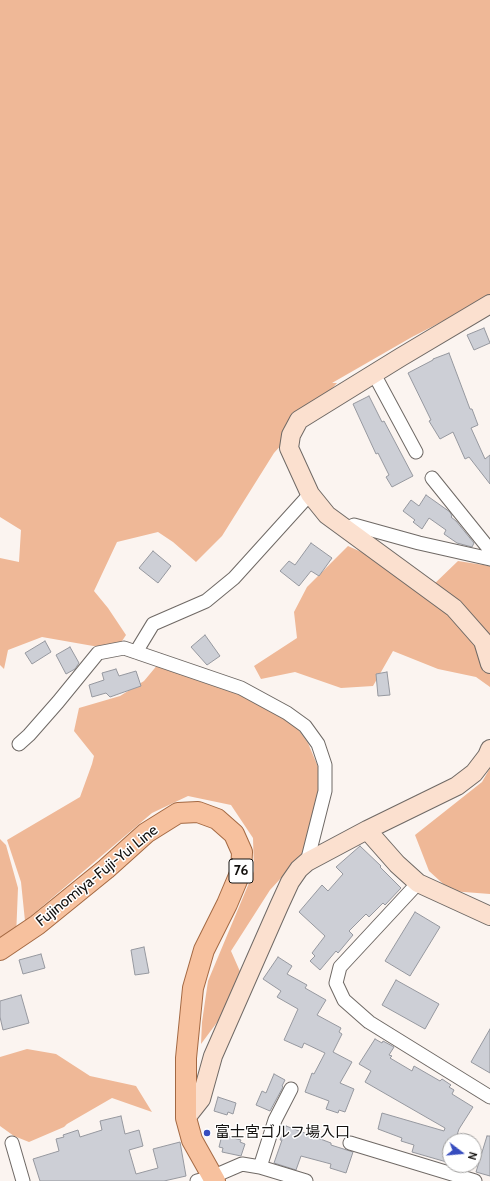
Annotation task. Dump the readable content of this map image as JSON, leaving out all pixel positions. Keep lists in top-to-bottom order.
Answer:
{
  "streets": {
    "main road": ["76", "Fujinomiya-Fuji-Yui Line"]
  },
  "places": ["富士宮ゴルフ場入口"],
  "north": "right"
}
